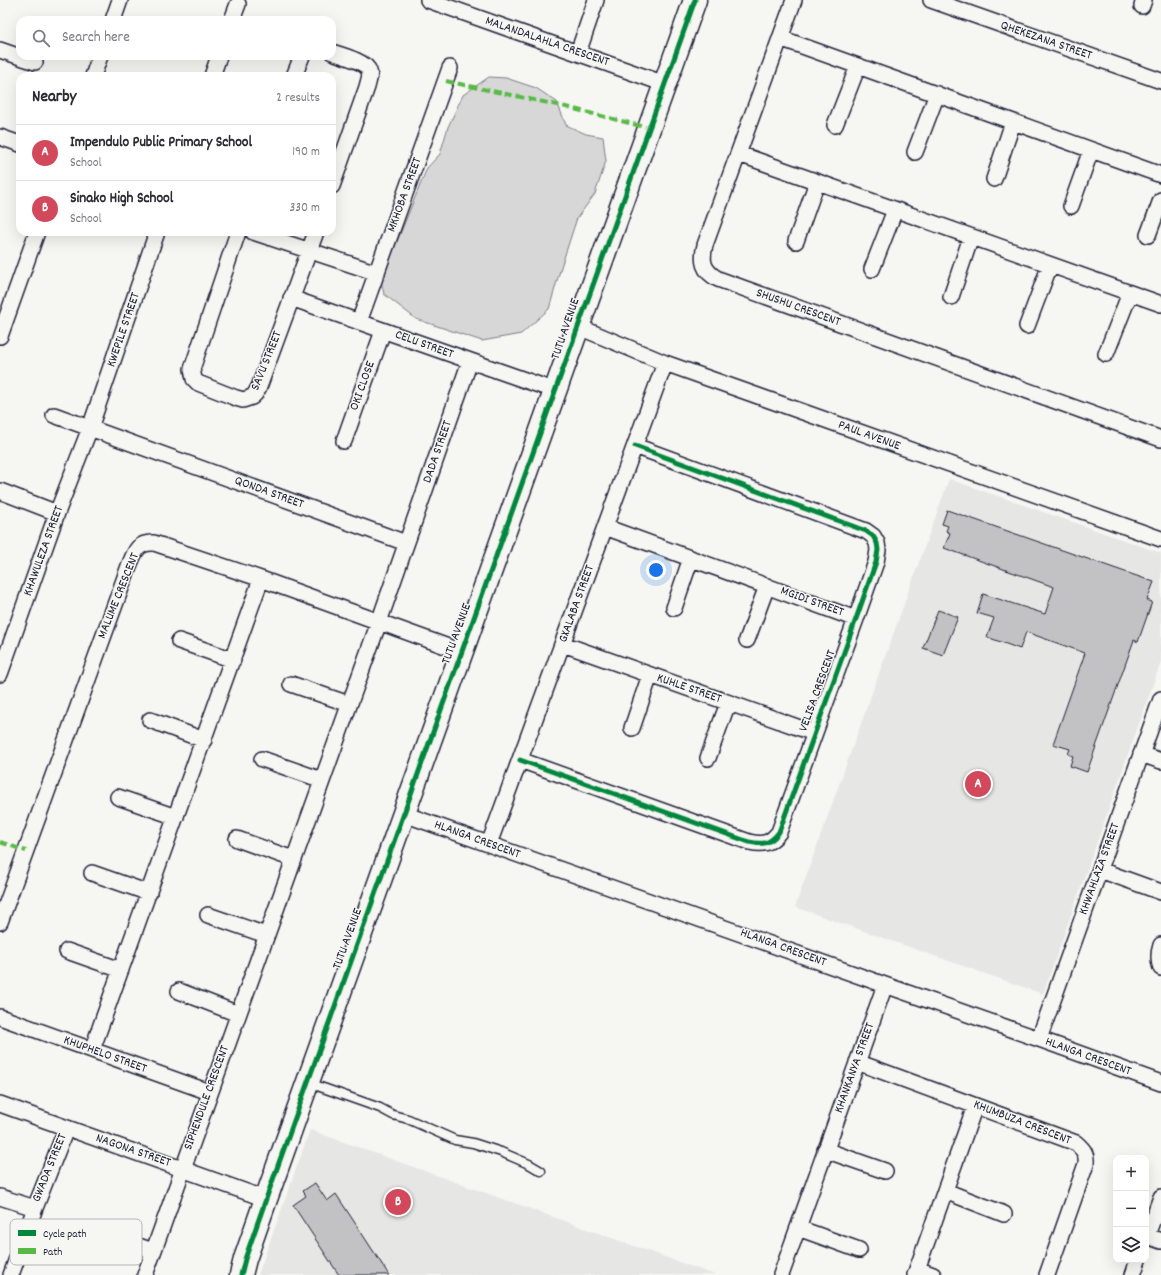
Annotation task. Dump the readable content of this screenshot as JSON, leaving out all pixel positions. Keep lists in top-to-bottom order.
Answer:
{
  "streets": {
    "street": [
      "QHEKEZANA STREET",
      "MALANDALAHLA CRESCENT",
      "MKHOBA STREET",
      "SHUSHU CRESCENT",
      "TUTU AVENUE",
      "KWEPILE STREET",
      "CELU STREET",
      "SAVU STREET",
      "OKI CLOSE",
      "PAUL AVENUE",
      "DADA STREET",
      "QONDA STREET",
      "KHAWULEZA STREET",
      "MALUME CRESCENT",
      "MGIDI STREET",
      "GXALABA STREET",
      "KUHLE STREET",
      "VELISA CRESCENT",
      "HLANGA CRESCENT",
      "KHWAHLAZA STREET",
      "KHUPHELO STREET",
      "KHANKANYA STREET",
      "SIPHENDULE CRESCENT",
      "KHUMBUZA CRESCENT",
      "NAGONA STREET",
      "GWADA STREET"
    ]
  },
  "crossings": [
    ["MALANDALAHLA CRESCENT", "TUTU AVENUE"],
    ["MKHOBA STREET", "CELU STREET"],
    ["TUTU AVENUE", "CELU STREET"],
    ["TUTU AVENUE", "PAUL AVENUE"],
    ["TUTU AVENUE", "MALUME CRESCENT"],
    ["TUTU AVENUE", "HLANGA CRESCENT"],
    ["TUTU AVENUE", "NAGONA STREET"],
    ["KWEPILE STREET", "QONDA STREET"],
    ["KWEPILE STREET", "KHAWULEZA STREET"],
    ["CELU STREET", "SAVU STREET"],
    ["CELU STREET", "OKI CLOSE"],
    ["CELU STREET", "DADA STREET"],
    ["PAUL AVENUE", "GXALABA STREET"],
    ["DADA STREET", "QONDA STREET"],
    ["QONDA STREET", "KHAWULEZA STREET"],
    ["MALUME CRESCENT", "SIPHENDULE CRESCENT"],
    ["MGIDI STREET", "GXALABA STREET"],
    ["MGIDI STREET", "VELISA CRESCENT"],
    ["GXALABA STREET", "KUHLE STREET"],
    ["GXALABA STREET", "VELISA CRESCENT"],
    ["GXALABA STREET", "HLANGA CRESCENT"],
    ["KUHLE STREET", "VELISA CRESCENT"],
    ["HLANGA CRESCENT", "KHWAHLAZA STREET"],
    ["HLANGA CRESCENT", "KHANKANYA STREET"],
    ["KHUPHELO STREET", "SIPHENDULE CRESCENT"],
    ["KHANKANYA STREET", "KHUMBUZA CRESCENT"],
    ["SIPHENDULE CRESCENT", "NAGONA STREET"],
    ["NAGONA STREET", "GWADA STREET"]
  ],
  "legend": ["Cycle path", "Path"],
  "page": {
    "search": "Search here",
    "heading": ["Nearby", "2 results"],
    "list": [
      {
        "mark": "A",
        "name": "Impendulo Public Primary School",
        "note": "School",
        "value": "190 m"
      },
      {
        "mark": "B",
        "name": "Sinako High School",
        "note": "School",
        "value": "330 m"
      }
    ],
    "pins": ["A", "B"],
    "map_buttons": ["+", "−"]
  }
}
